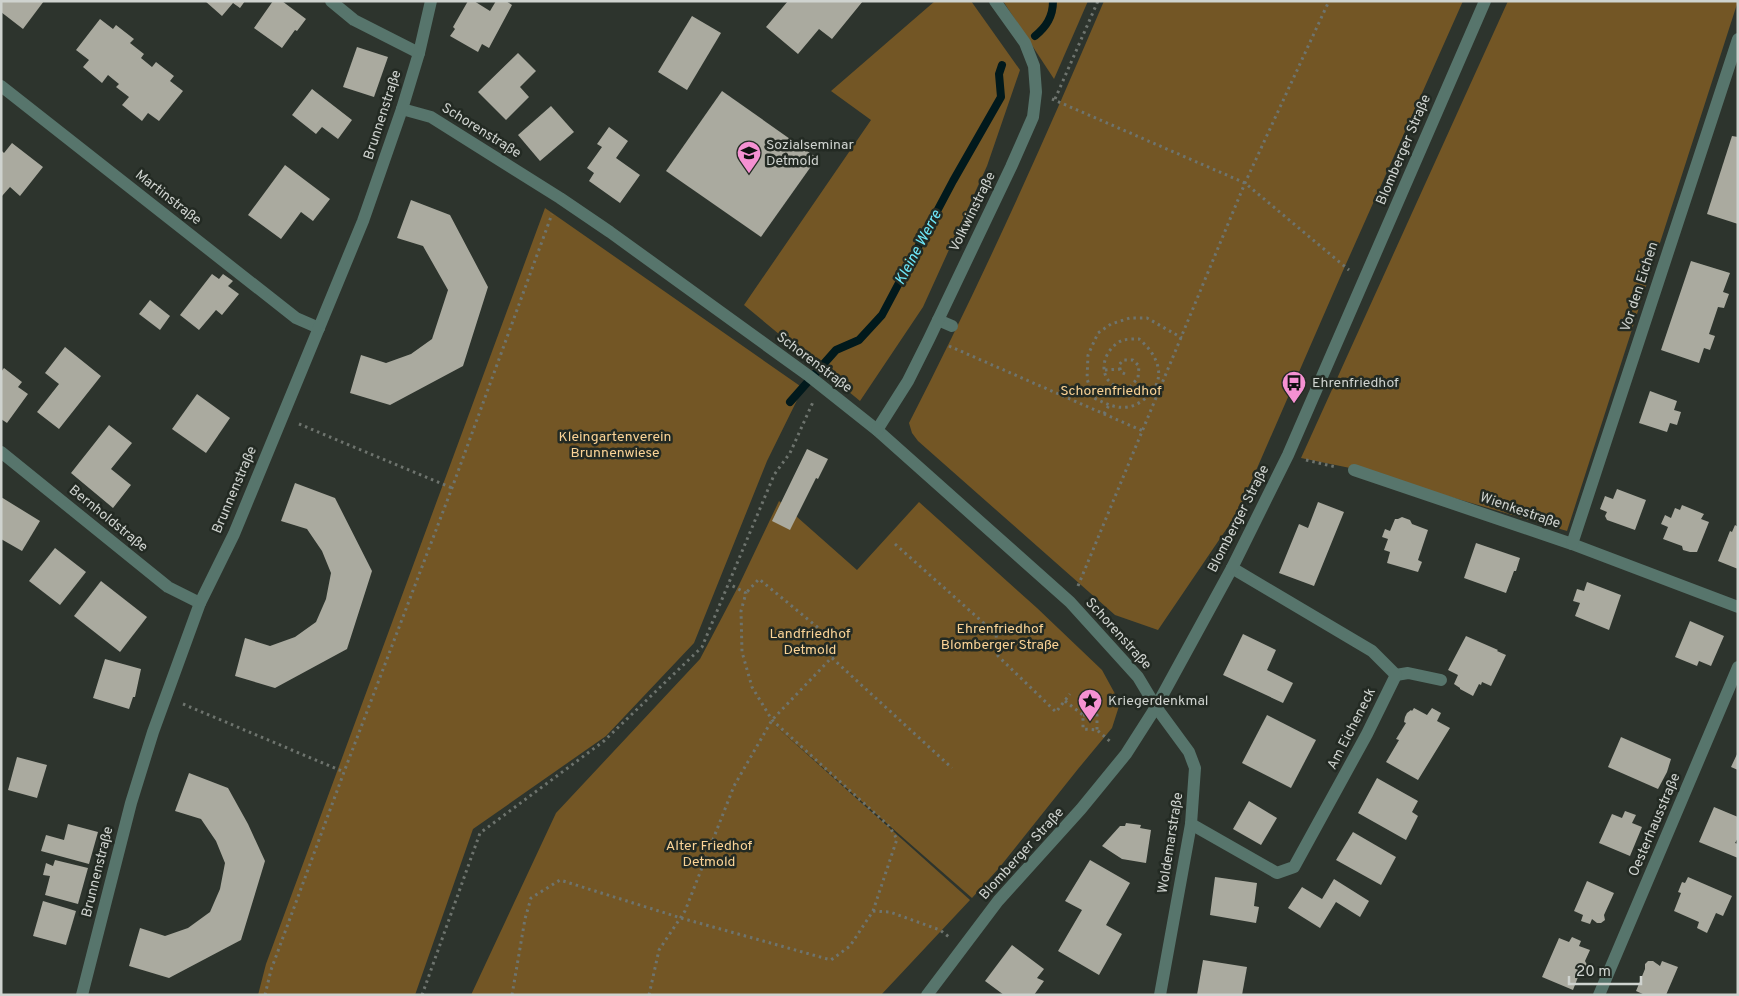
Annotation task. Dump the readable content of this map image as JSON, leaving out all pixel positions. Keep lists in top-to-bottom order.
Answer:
{
  "streets": {
    "street": [
      "Brunnenstraße",
      "Schorenstraße",
      "Blomberger Straße",
      "Martinstraße",
      "Volkwinstraße",
      "Vor den Eichen",
      "Wienkestraße",
      "Bernholdstraße",
      "Am Eicheneck",
      "Oesterhausstraße",
      "Woldemarstraße"
    ]
  },
  "crossings": [
    ["Brunnenstraße", "Schorenstraße"],
    ["Brunnenstraße", "Martinstraße"],
    ["Brunnenstraße", "Bernholdstraße"],
    ["Schorenstraße", "Blomberger Straße"],
    ["Schorenstraße", "Volkwinstraße"],
    ["Schorenstraße", "Woldemarstraße"],
    ["Blomberger Straße", "Woldemarstraße"],
    ["Vor den Eichen", "Wienkestraße"],
    ["Am Eicheneck", "Woldemarstraße"]
  ],
  "water": ["Kleine Werre"],
  "parks": [
    "Schorenfriedhof",
    "Kleingartenverein Brunnenwiese",
    "Ehrenfriedhof Blomberger Straße",
    "Landfriedhof Detmold",
    "Alter Friedhof Detmold"
  ],
  "places": {
    "school or university": ["Sozialseminar Detmold"],
    "bus stop": ["Ehrenfriedhof"],
    "place": ["Kriegerdenkmal"]
  },
  "scale_bar": "20 m"
}
